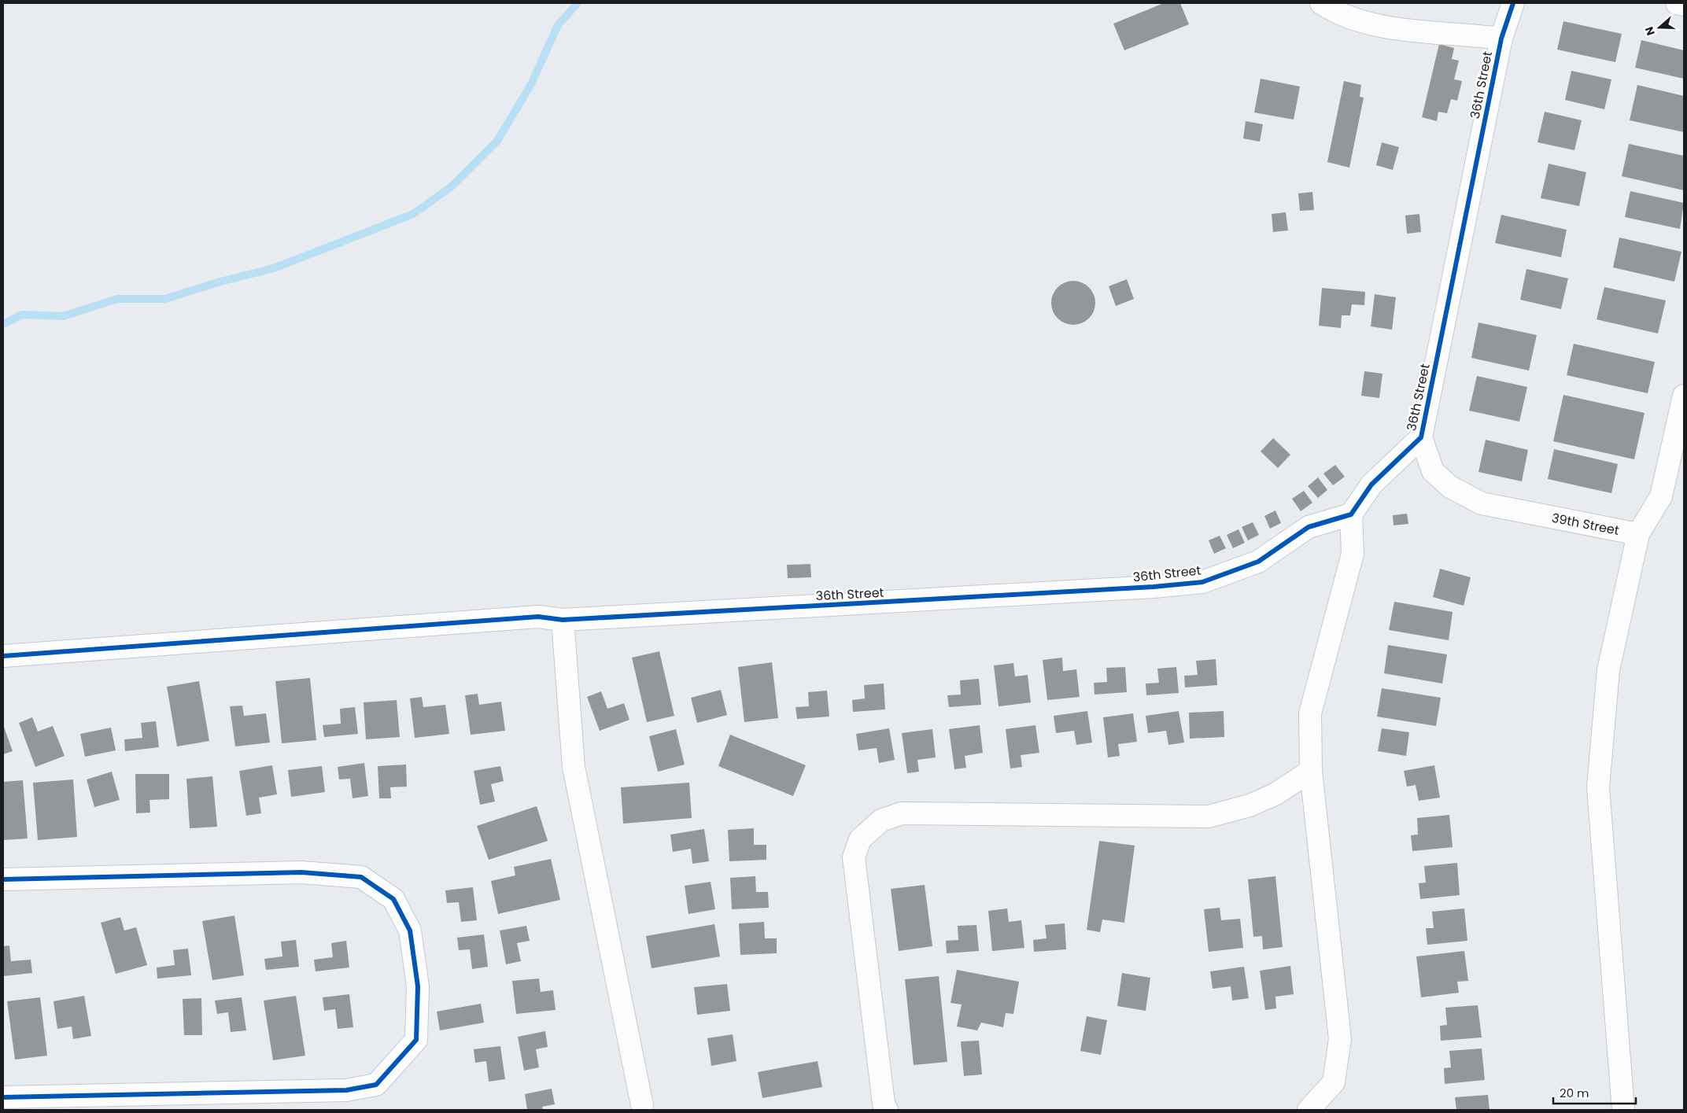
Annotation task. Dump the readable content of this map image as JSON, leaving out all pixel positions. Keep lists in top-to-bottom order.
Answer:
{
  "streets": {
    "street": ["36th Street", "39th Street"]
  },
  "crossings": [
    ["36th Street", "39th Street"]
  ],
  "scale_bar": "20 m",
  "north": "left"
}
